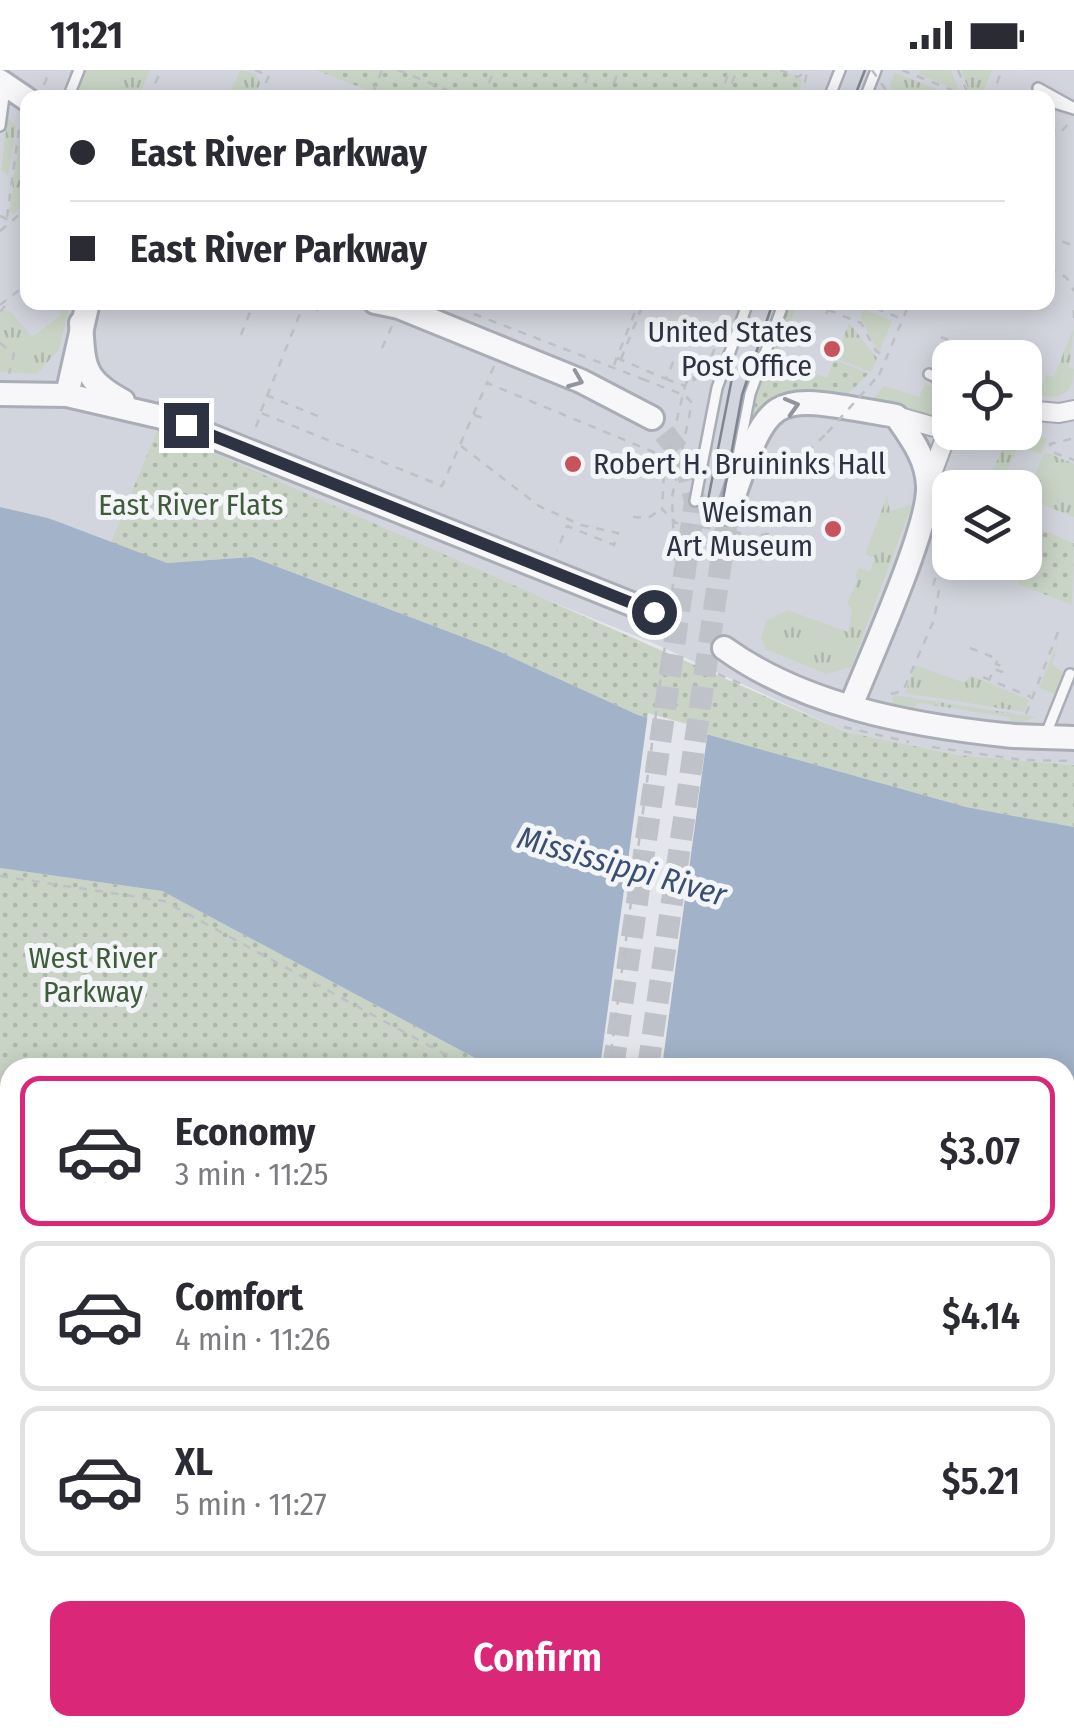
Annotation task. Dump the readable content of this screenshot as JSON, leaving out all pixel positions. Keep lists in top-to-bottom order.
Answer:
{
  "water": ["Mississippi River"],
  "parks": ["East River Flats", "West River Parkway"],
  "places": ["United States Post Office", "Robert H. Bruininks Hall", "Weisman Art Museum"],
  "page": {
    "status": "11:21",
    "banner": ["East River Parkway", "East River Parkway"],
    "list": [
      {
        "name": "Economy",
        "note": "3 min · 11:25",
        "value": "$3.07"
      },
      {
        "name": "Comfort",
        "note": "4 min · 11:26",
        "value": "$4.14"
      },
      {
        "name": "XL",
        "note": "5 min · 11:27",
        "value": "$5.21"
      }
    ],
    "buttons": "Confirm"
  }
}
